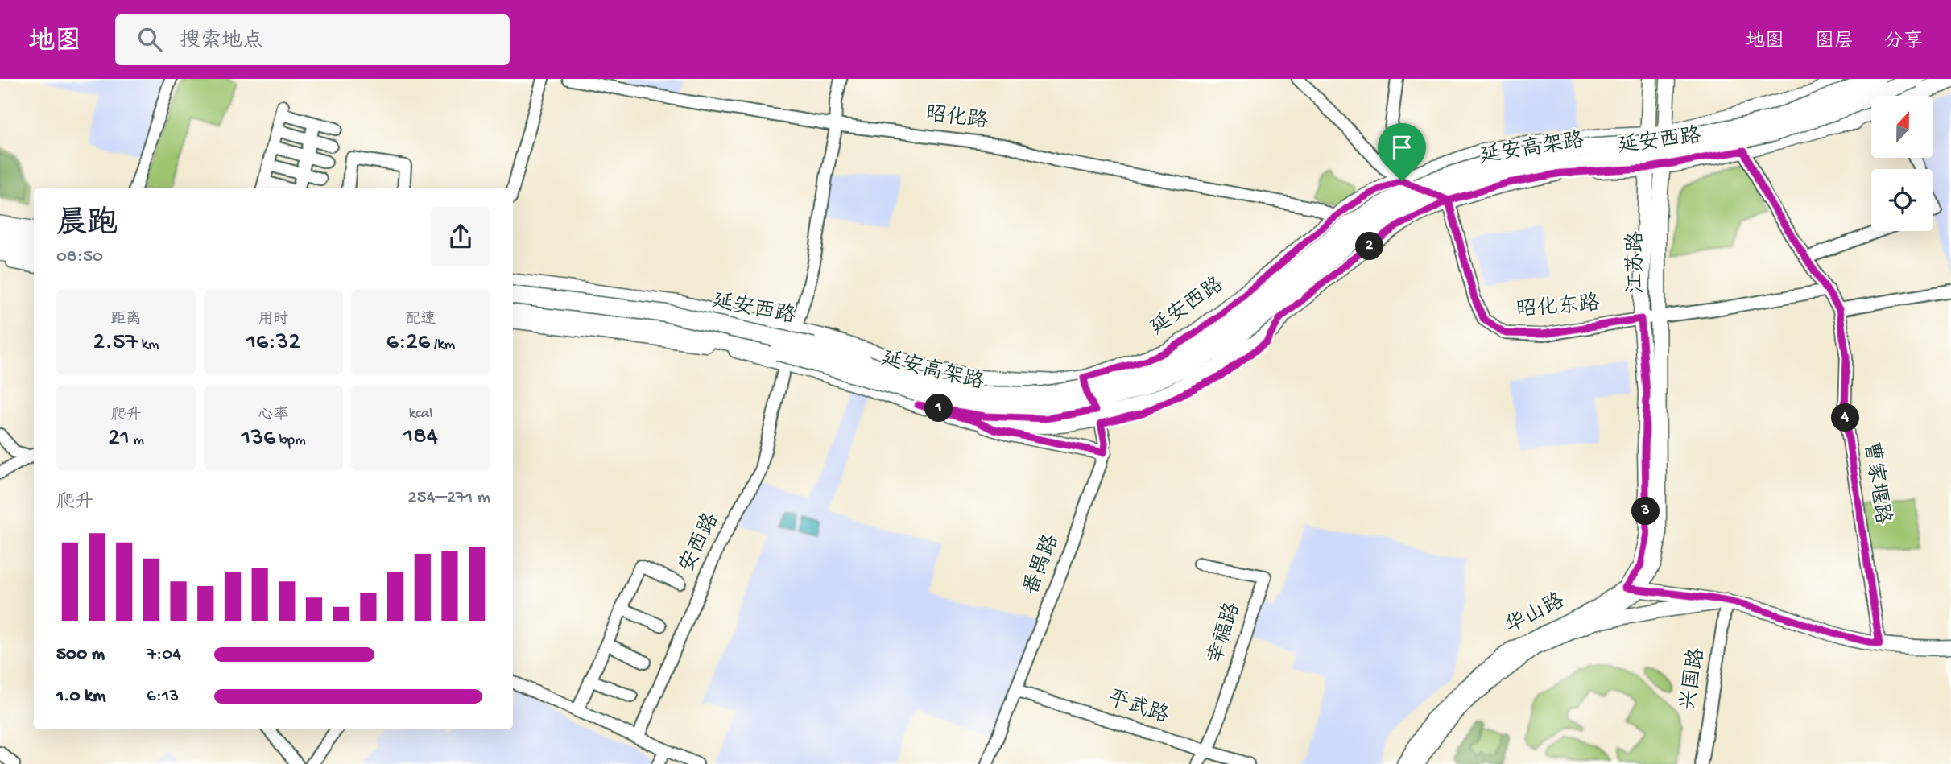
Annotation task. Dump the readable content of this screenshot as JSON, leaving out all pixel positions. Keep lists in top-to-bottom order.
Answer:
{
  "streets": {
    "highway": ["延安高架路"],
    "main road": ["延安西路", "江苏路", "华山路"],
    "street": [
      "昭化路",
      "昭化东路",
      "曹家堰路",
      "安西路",
      "番禺路",
      "幸福路",
      "兴国路",
      "平武路"
    ]
  },
  "crossings": [
    ["昭化路", "延安西路"],
    ["延安西路", "延安高架路"],
    ["延安西路", "江苏路"],
    ["延安西路", "昭化东路"],
    ["延安西路", "曹家堰路"],
    ["延安西路", "安西路"],
    ["延安西路", "番禺路"],
    ["江苏路", "昭化东路"],
    ["江苏路", "华山路"],
    ["昭化东路", "曹家堰路"],
    ["曹家堰路", "华山路"],
    ["番禺路", "平武路"],
    ["华山路", "兴国路"],
    ["幸福路", "平武路"]
  ],
  "north": "top",
  "page": {
    "header": "地图",
    "search": "搜索地点",
    "nav": ["地图", "图层", "分享"],
    "heading": ["晨跑", "08:50"],
    "pins": [
      "2",
      "1",
      "4",
      "3"
    ],
    "stats": [
      ["距离", "2.57 km"],
      ["用时", "16:32"],
      ["配速", "6:26 /km"],
      ["爬升", "21 m"],
      ["心率", "136 bpm"],
      ["kcal", "184"]
    ],
    "chart": ["爬升", "254–271 m"],
    "list": [
      {
        "name": "500 m",
        "note": "7:04"
      },
      {
        "name": "1.0 km",
        "note": "6:13"
      }
    ]
  }
}
